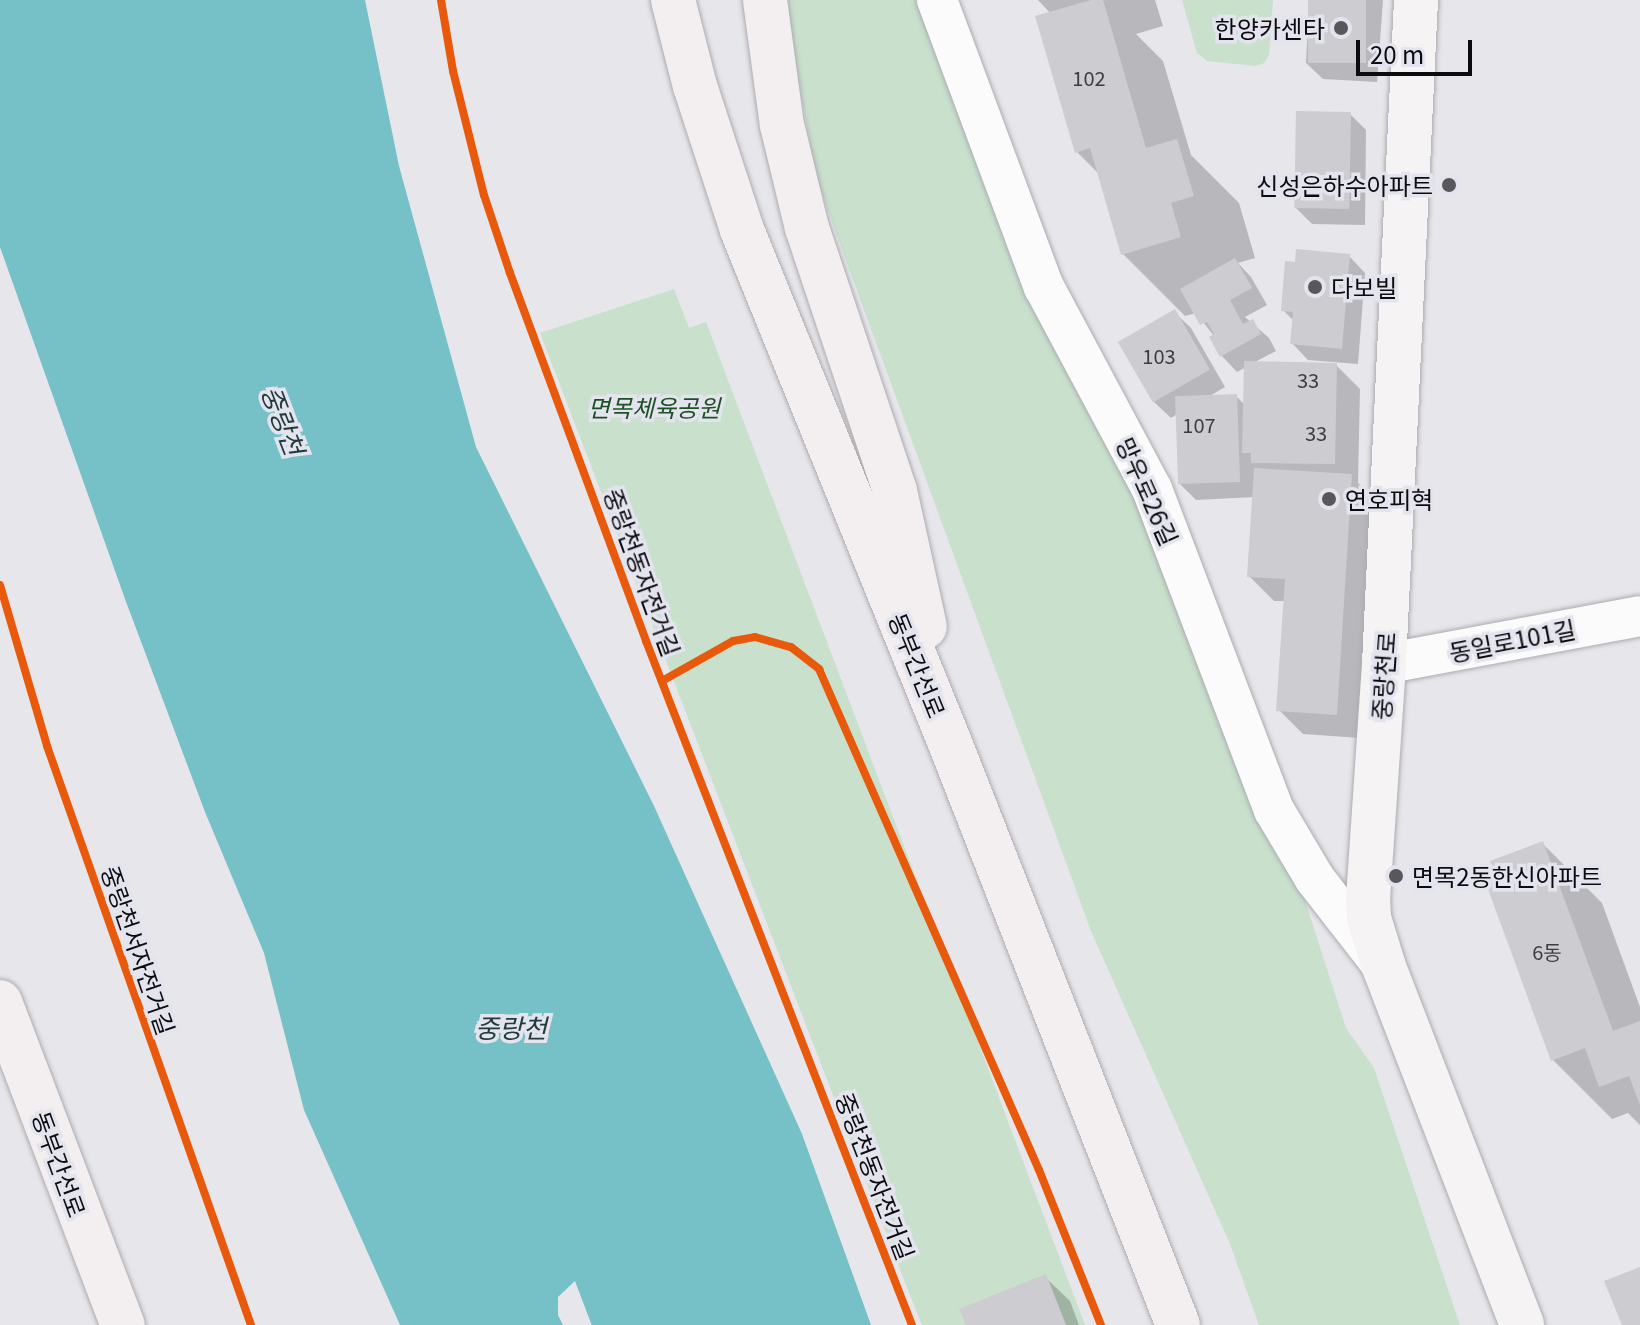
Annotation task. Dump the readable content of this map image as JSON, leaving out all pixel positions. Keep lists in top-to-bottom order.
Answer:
{
  "streets": {
    "highway": ["동부간선로"],
    "main road": ["중랑천로"],
    "street": ["망우로26길", "동일로101길"],
    "cycle path": ["중랑천동자전거길", "중랑천서자전거길"]
  },
  "crossings": [
    ["망우로26길", "중랑천로"],
    ["동일로101길", "중랑천로"]
  ],
  "water": ["중랑천"],
  "parks": ["면목체육공원"],
  "places": [
    "한양카센타",
    "신성은하수아파트",
    "다보빌",
    "연호피혁",
    "면목2동한신아파트"
  ],
  "house_numbers": [
    "102",
    "103",
    "33",
    "107",
    "33",
    "6동"
  ],
  "scale_bar": "20 m"
}
